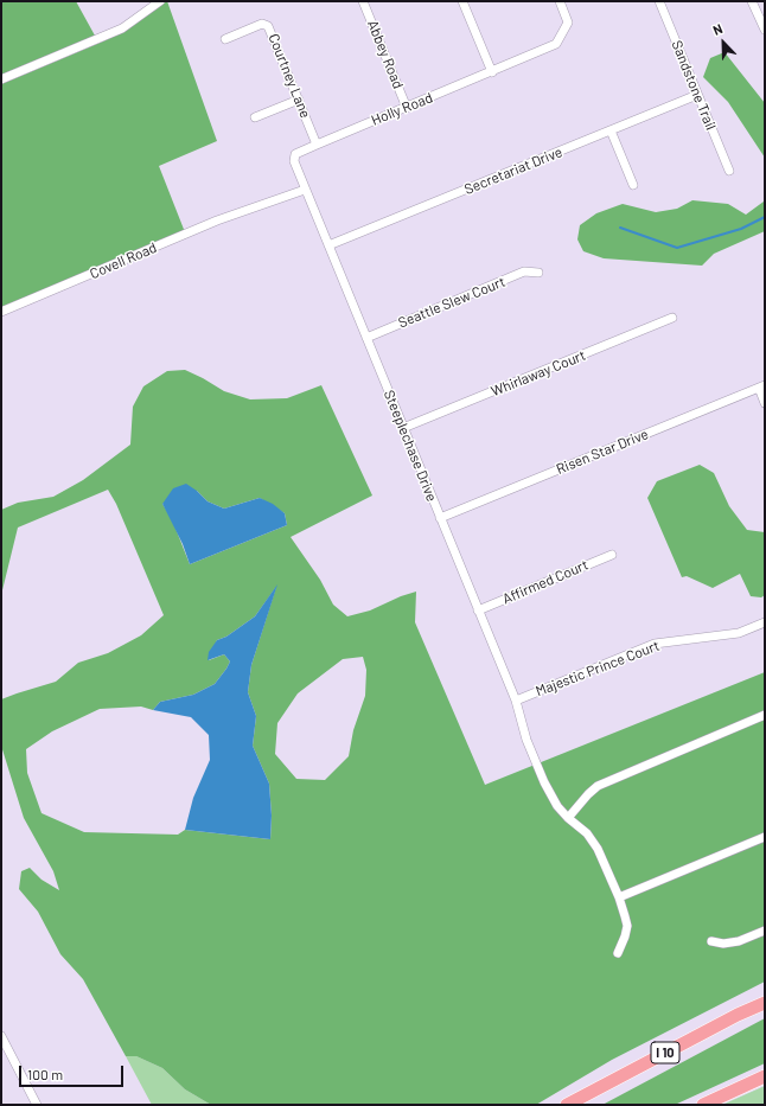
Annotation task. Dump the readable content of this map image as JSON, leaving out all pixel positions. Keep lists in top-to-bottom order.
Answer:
{
  "streets": {
    "highway": ["I 10"],
    "street": [
      "Abbey Road",
      "Courtney Lane",
      "Sandstone Trail",
      "Holly Road",
      "Secretariat Drive",
      "Covell Road",
      "Seattle Slew Court",
      "Whirlaway Court",
      "Steeplechase Drive",
      "Risen Star Drive",
      "Affirmed Court",
      "Majestic Prince Court"
    ]
  },
  "crossings": [
    ["Abbey Road", "Holly Road"],
    ["Courtney Lane", "Holly Road"],
    ["Sandstone Trail", "Secretariat Drive"],
    ["Holly Road", "Covell Road"],
    ["Holly Road", "Steeplechase Drive"],
    ["Secretariat Drive", "Steeplechase Drive"],
    ["Covell Road", "Steeplechase Drive"],
    ["Seattle Slew Court", "Steeplechase Drive"],
    ["Whirlaway Court", "Steeplechase Drive"],
    ["Steeplechase Drive", "Risen Star Drive"],
    ["Steeplechase Drive", "Affirmed Court"],
    ["Steeplechase Drive", "Majestic Prince Court"]
  ],
  "scale_bar": "100 m",
  "north": "top left"
}
